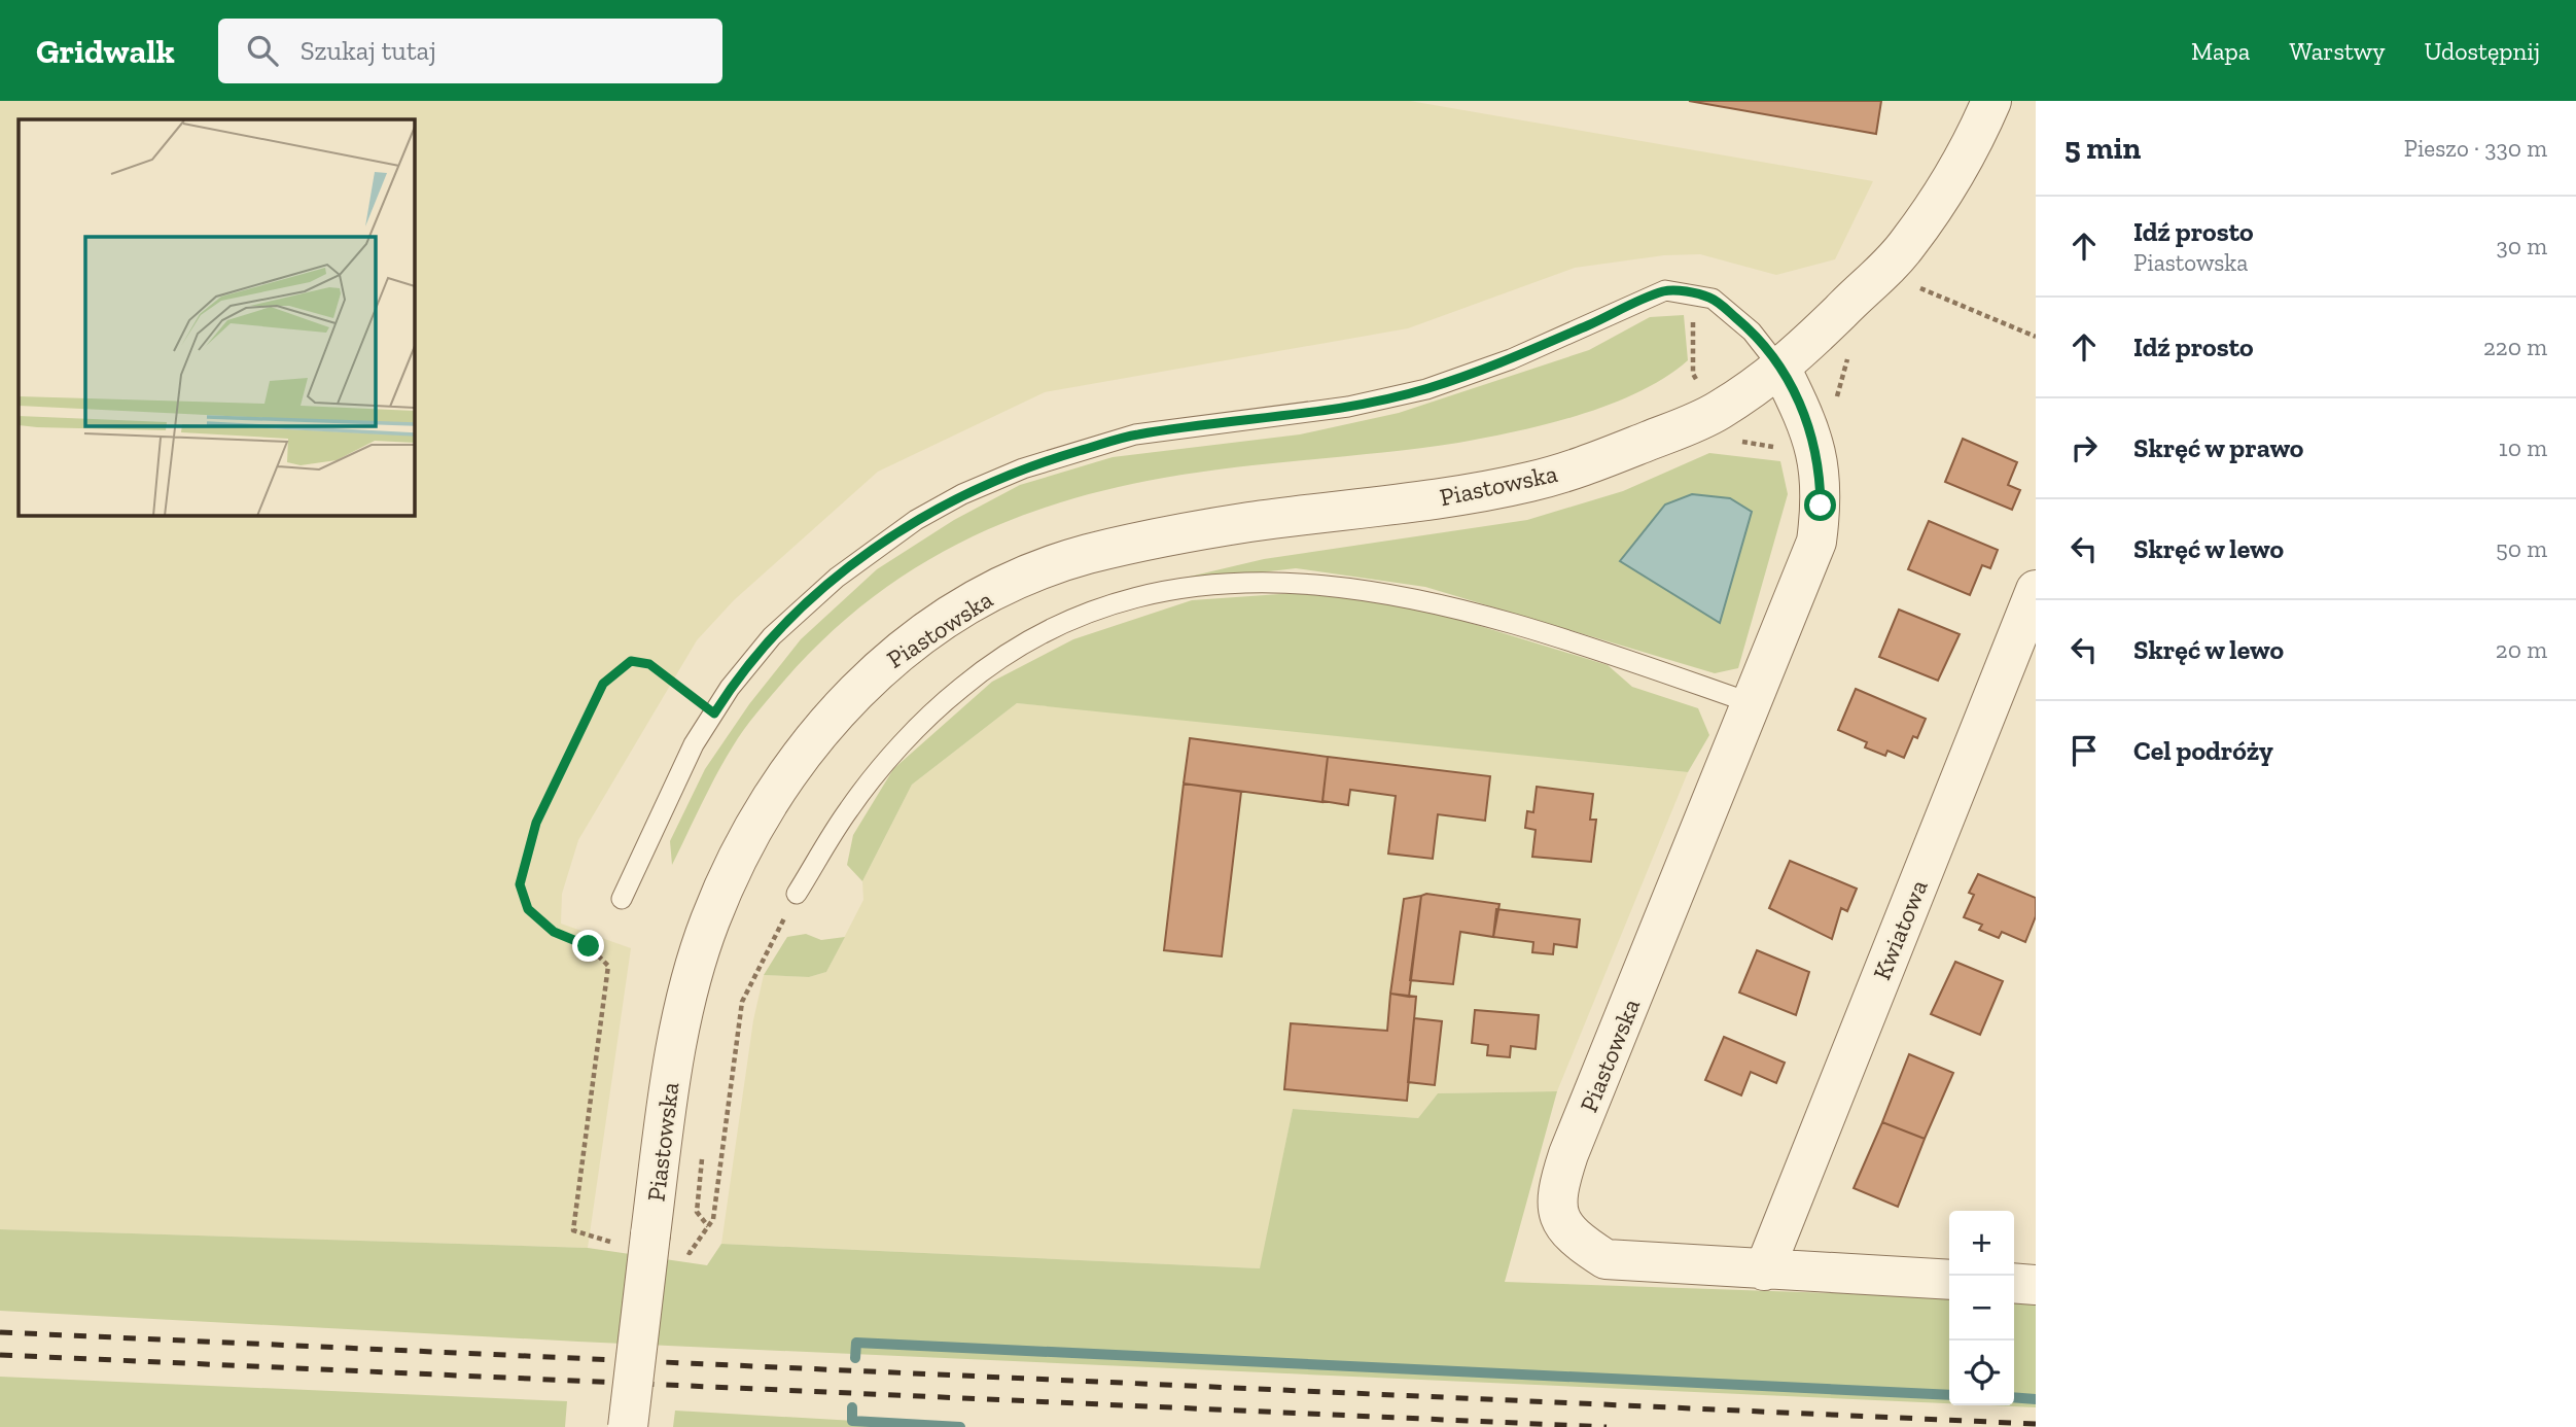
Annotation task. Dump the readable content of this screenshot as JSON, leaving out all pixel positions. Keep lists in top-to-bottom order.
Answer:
{
  "streets": {
    "street": ["Piastowska", "Kwiatowa"]
  },
  "crossings": [
    ["Piastowska", "Kwiatowa"]
  ],
  "page": {
    "header": "Gridwalk",
    "search": "Szukaj tutaj",
    "nav": ["Mapa", "Warstwy", "Udostępnij"],
    "heading": ["5 min", "Pieszo · 330 m"],
    "list": [
      ["Idź prosto", "Piastowska", "30 m"],
      ["Idź prosto", "220 m"],
      ["Skręć w prawo", "10 m"],
      ["Skręć w lewo", "50 m"],
      ["Skręć w lewo", "20 m"],
      "Cel podróży"
    ],
    "map_buttons": ["+", "−"]
  }
}
